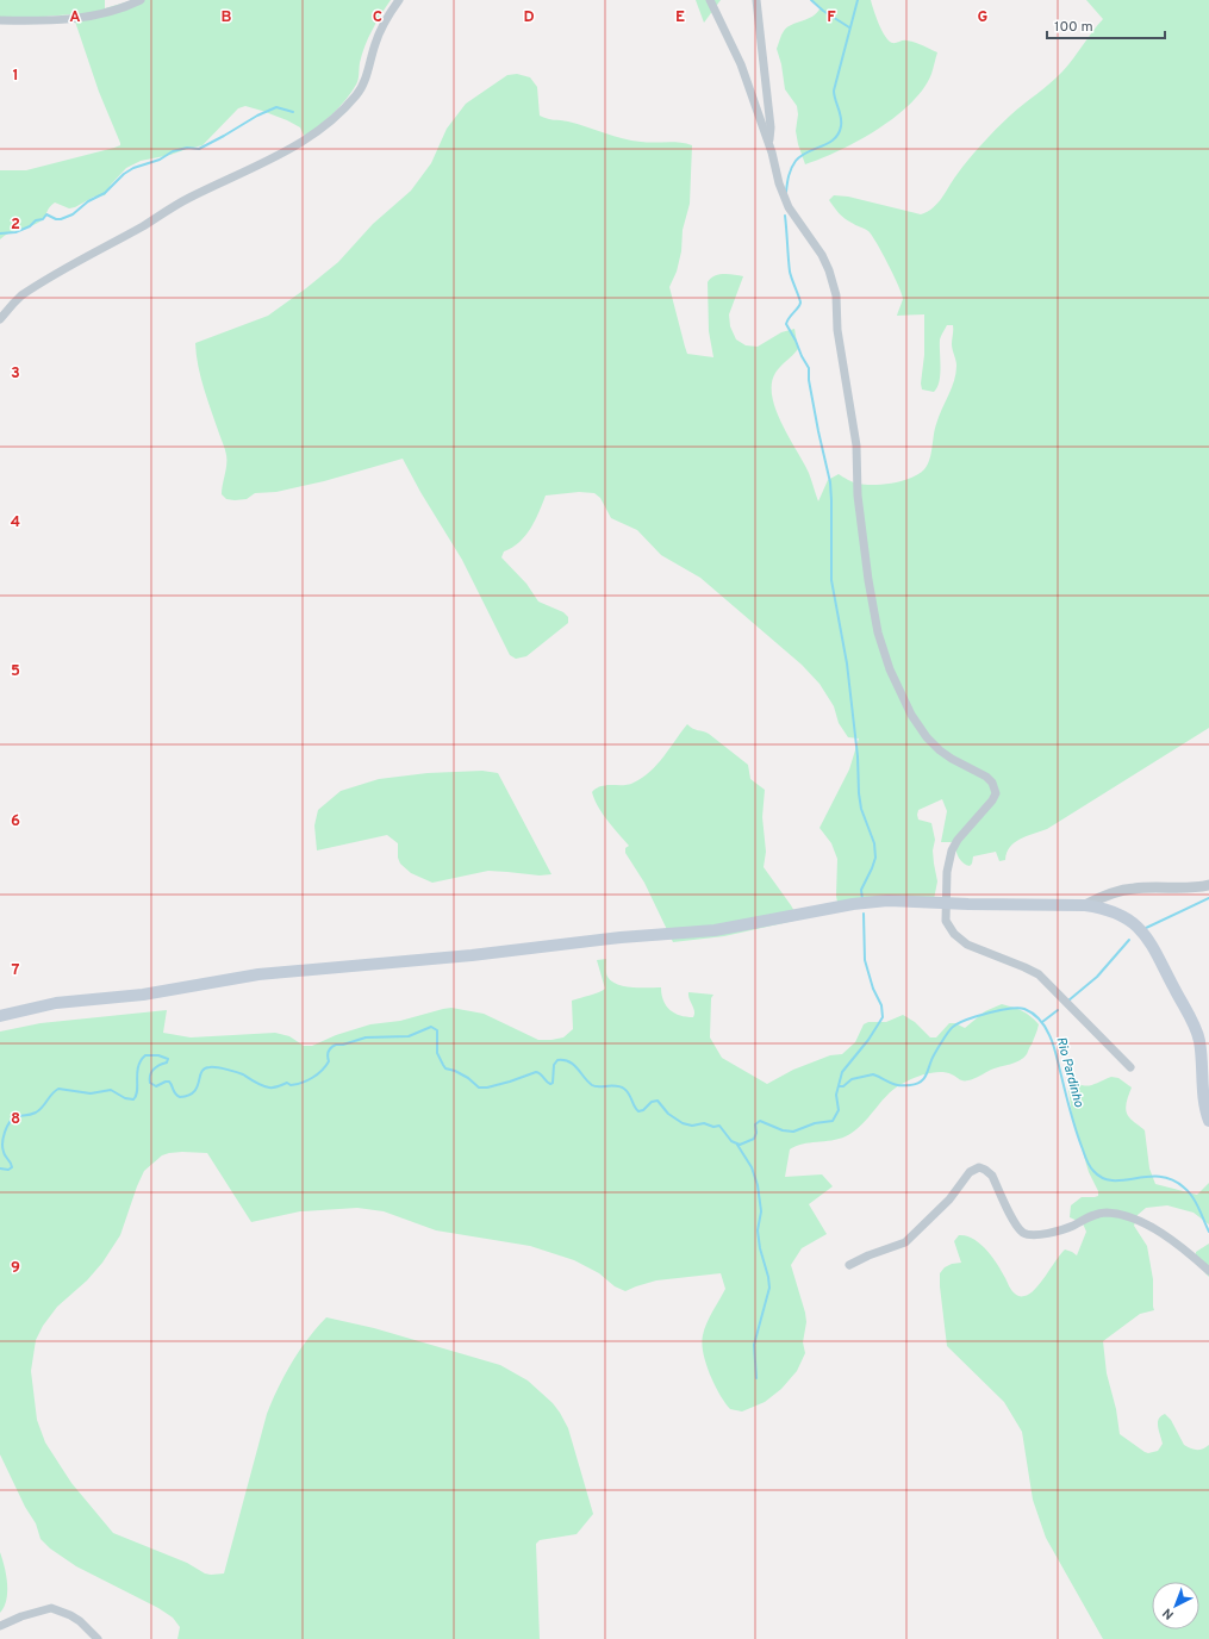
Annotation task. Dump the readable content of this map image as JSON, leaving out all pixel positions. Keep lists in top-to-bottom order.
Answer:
{
  "water": ["Rio Pardinho"],
  "scale_bar": "100 m",
  "north": "bottom left",
  "grid": {
    "columns": [
      "A",
      "B",
      "C",
      "D",
      "E",
      "F",
      "G"
    ],
    "rows": [
      "1",
      "2",
      "3",
      "4",
      "5",
      "6",
      "7",
      "8",
      "9"
    ]
  }
}
